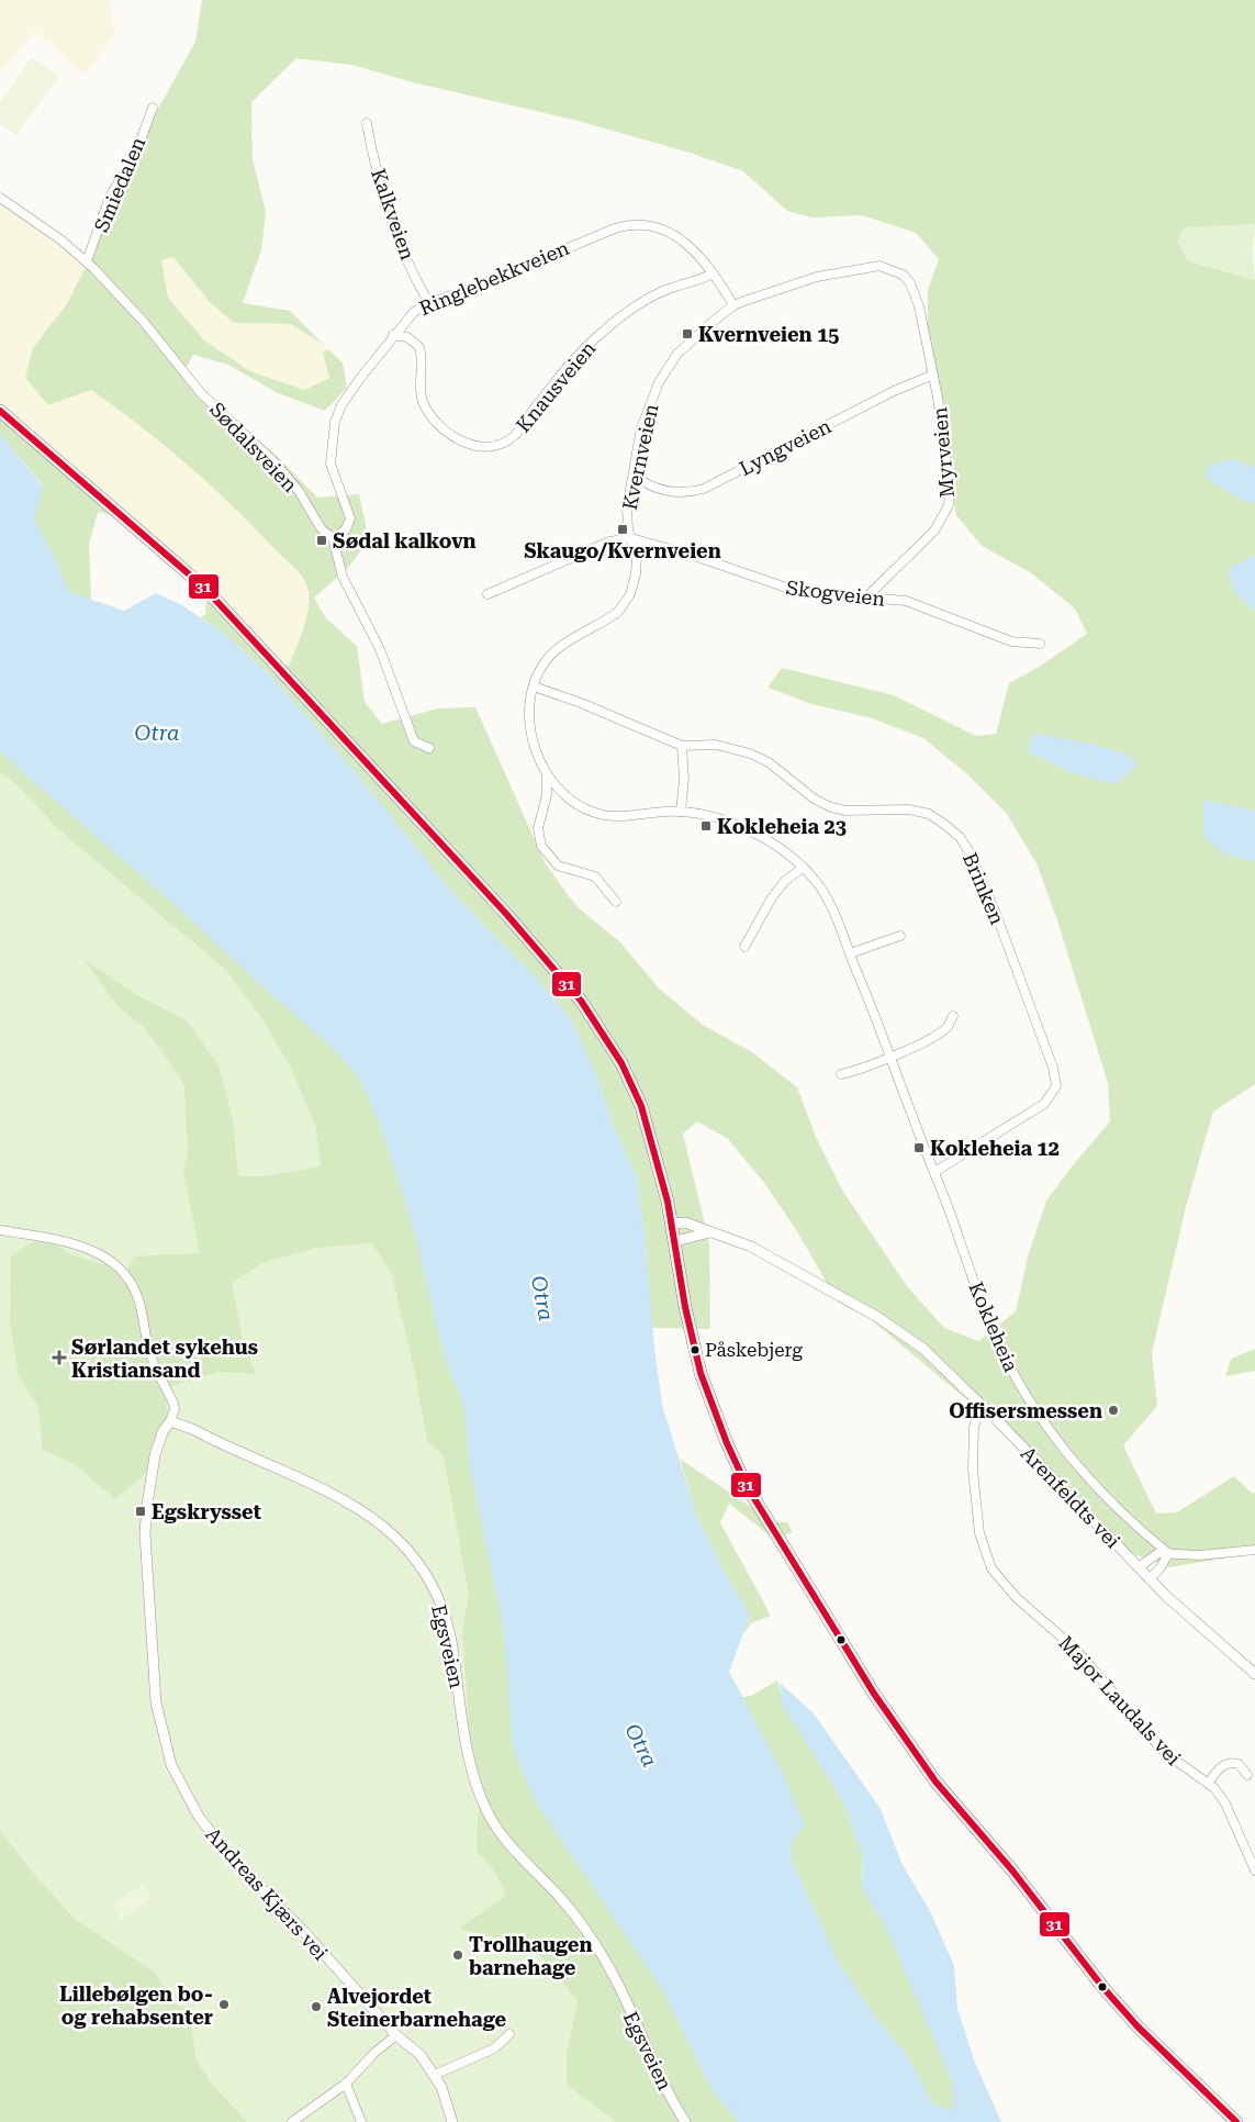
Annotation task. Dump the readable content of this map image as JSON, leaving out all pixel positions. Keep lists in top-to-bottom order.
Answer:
{
  "streets": {
    "street": [
      "Smiedalen",
      "Kalkveien",
      "Ringlebekkveien",
      "Knausveien",
      "Sødalsveien",
      "Lyngveien",
      "Myrveien",
      "Kvernveien",
      "Skogveien",
      "Brinken",
      "Kokleheia",
      "Arenfeldts vei",
      "Egsveien",
      "Major Laudals vei",
      "Andreas Kjærs vei"
    ]
  },
  "crossings": [
    ["Smiedalen", "Sødalsveien"],
    ["Kalkveien", "Ringlebekkveien"],
    ["Ringlebekkveien", "Knausveien"],
    ["Ringlebekkveien", "Sødalsveien"],
    ["Ringlebekkveien", "Kvernveien"],
    ["Lyngveien", "Myrveien"],
    ["Lyngveien", "Kvernveien"],
    ["Myrveien", "Kvernveien"],
    ["Myrveien", "Skogveien"],
    ["Kvernveien", "Skogveien"],
    ["Kvernveien", "Kokleheia"],
    ["Skogveien", "Kokleheia"],
    ["Brinken", "Kokleheia"],
    ["Arenfeldts vei", "Major Laudals vei"],
    ["Egsveien", "Andreas Kjærs vei"]
  ],
  "water": ["Otra"],
  "places": {
    "transit": [
      "Kvernveien 15",
      "Skaugo/Kvernveien",
      "Sødal kalkovn",
      "Kokleheia 23",
      "Kokleheia 12",
      "Egskrysset"
    ],
    "other": [
      "Påskebjerg",
      "Offisersmessen",
      "Trollhaugen barnehage",
      "Lillebølgen bo- og rehabsenter",
      "Alvejordet Steinerbarnehage"
    ],
    "health": ["Sørlandet sykehus Kristiansand"]
  },
  "lines": ["transit line 31"]
}
